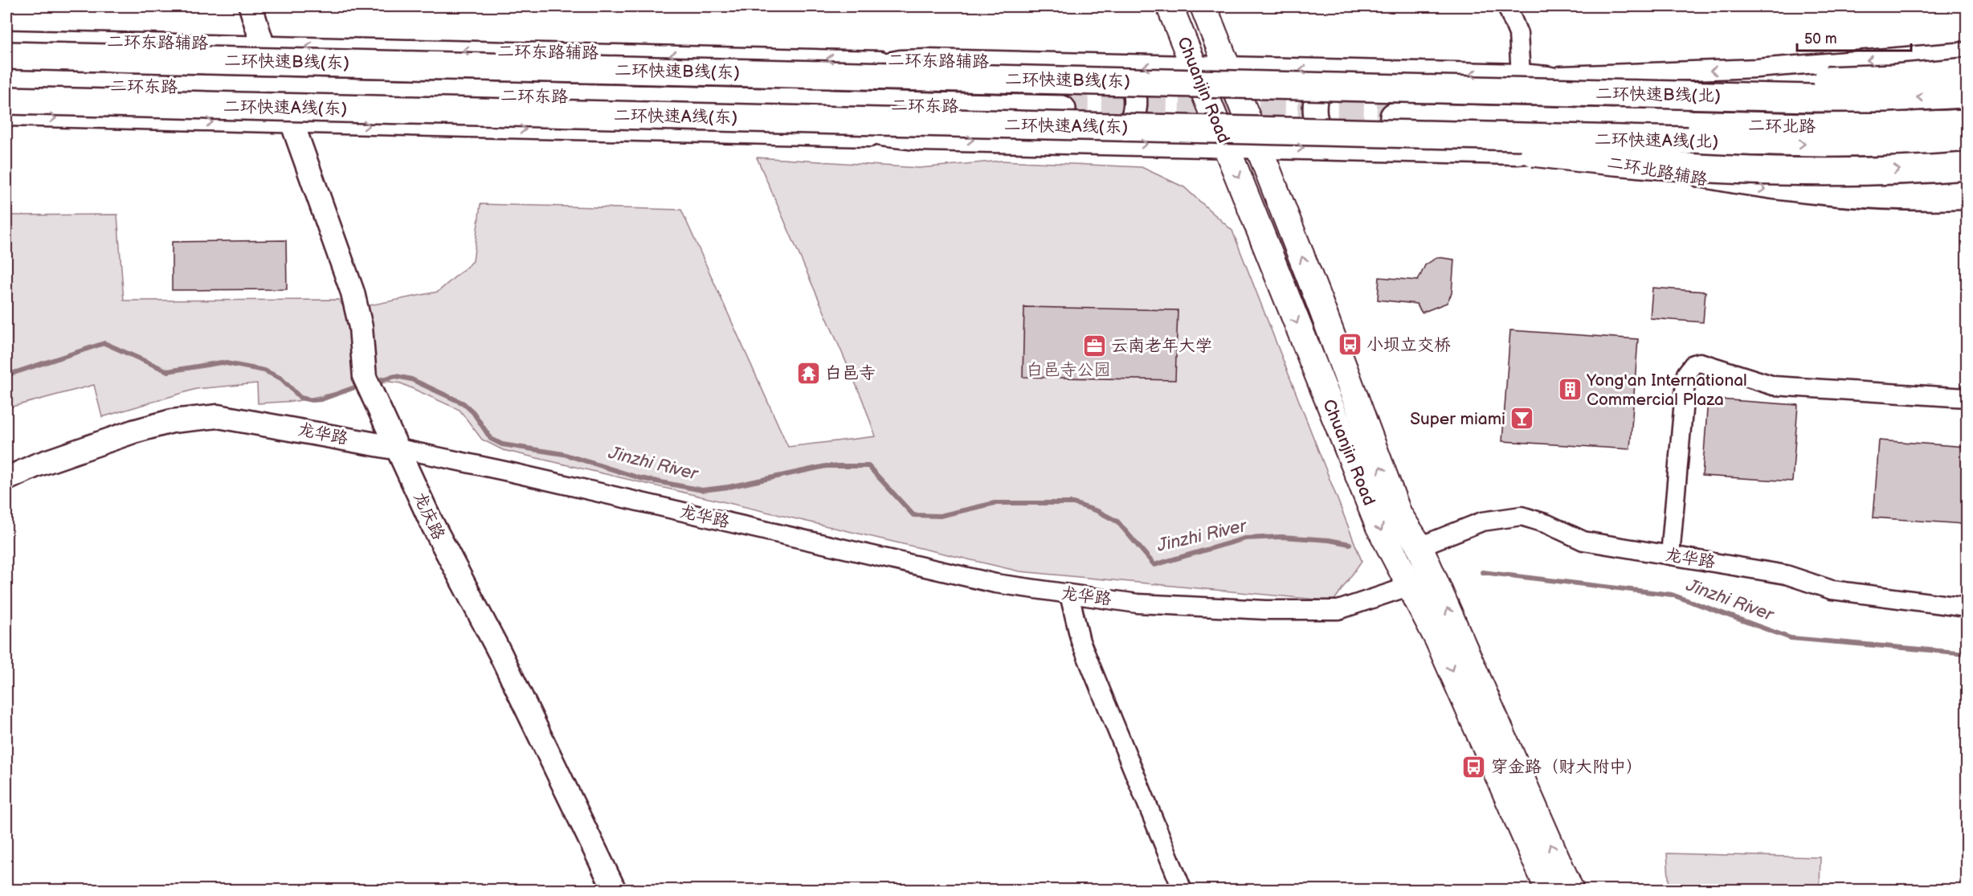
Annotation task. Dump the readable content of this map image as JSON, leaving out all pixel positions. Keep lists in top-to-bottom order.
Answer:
{
  "streets": {
    "main road": [
      "二环快速B线(东)",
      "二环东路",
      "Chuanjin Road",
      "二环快速B线(北)",
      "二环快速A线(东)",
      "二环北路",
      "二环快速A线(北)"
    ],
    "street": [
      "二环东路辅路",
      "二环北路辅路",
      "龙华路",
      "龙庆路"
    ]
  },
  "crossings": [
    ["二环东路辅路", "二环快速B线(东)"],
    ["二环东路辅路", "Chuanjin Road"],
    ["二环东路辅路", "二环快速B线(北)"],
    ["二环快速B线(东)", "二环快速B线(北)"],
    ["Chuanjin Road", "龙华路"],
    ["二环快速A线(东)", "二环快速A线(北)"],
    ["二环快速A线(东)", "二环北路辅路"],
    ["二环快速A线(北)", "二环北路辅路"],
    ["龙华路", "龙庆路"]
  ],
  "water": ["Jinzhi River"],
  "parks": ["白邑寺公园"],
  "places": {
    "bus stop": ["小坝立交桥", "穿金路（财大附中）"],
    "office": ["云南老年大学"],
    "temple": ["白邑寺"],
    "building": ["Yong'an International Commercial Plaza"],
    "bar": ["Super miami"]
  },
  "scale_bar": "50 m"
}
